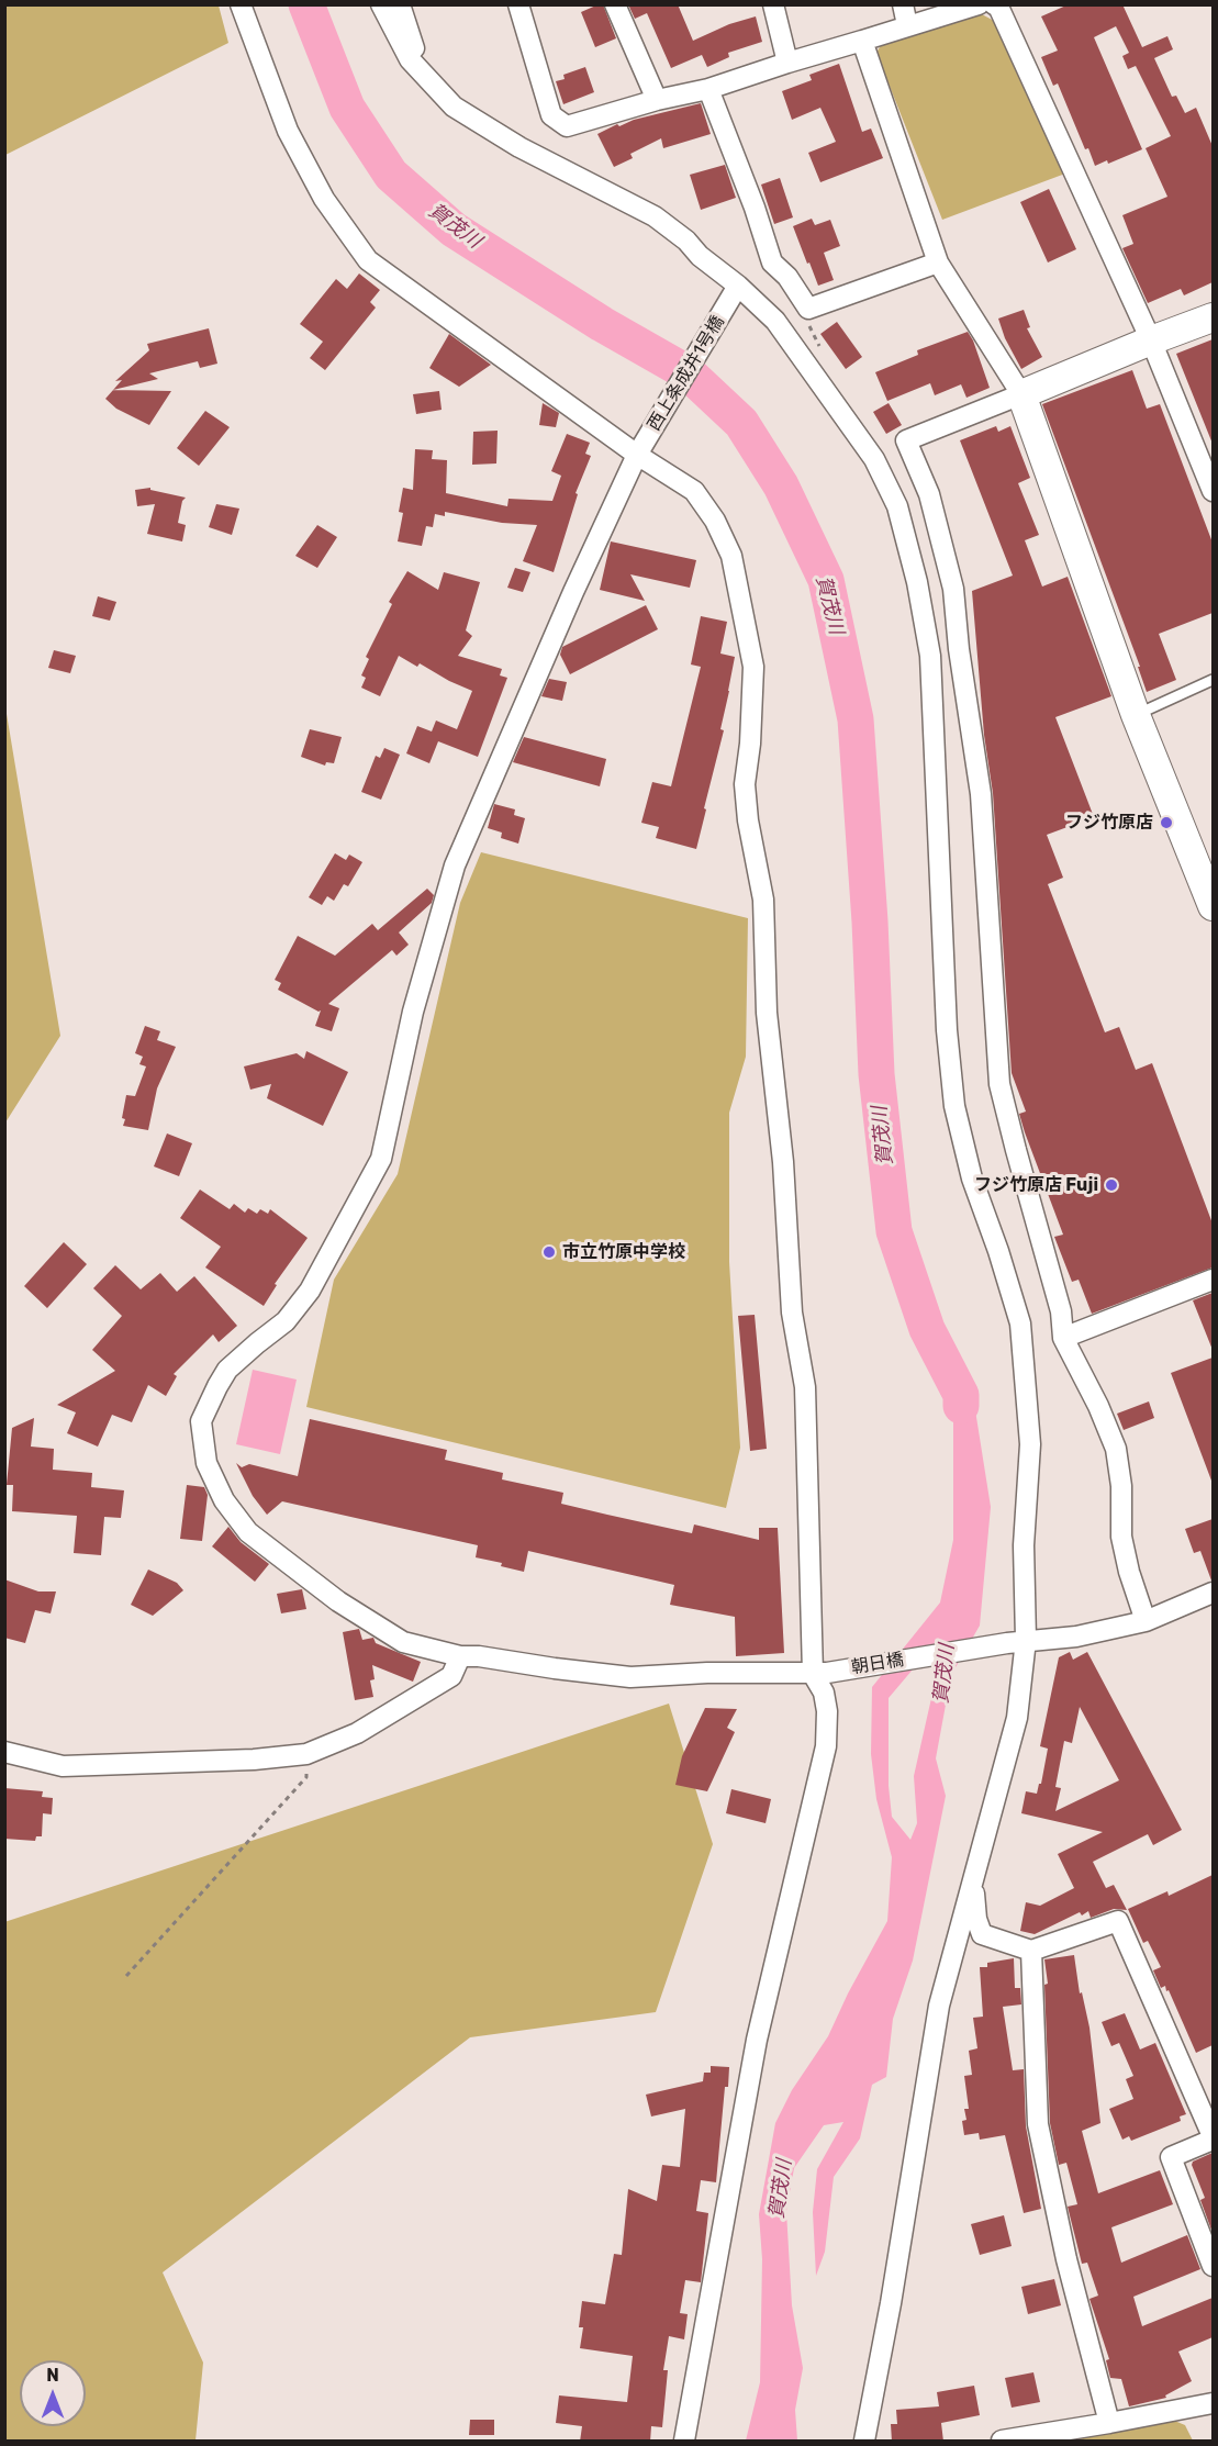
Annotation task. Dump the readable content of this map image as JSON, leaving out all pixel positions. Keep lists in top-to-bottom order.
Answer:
{
  "streets": {
    "street": ["西上条成井1号橋", "朝日橋"]
  },
  "crossings": [
    ["西上条成井1号橋", "朝日橋"]
  ],
  "water": ["賀茂川"],
  "places": ["フジ竹原店", "フジ竹原店 Fuji", "市立竹原中学校"],
  "north": "top"
}
